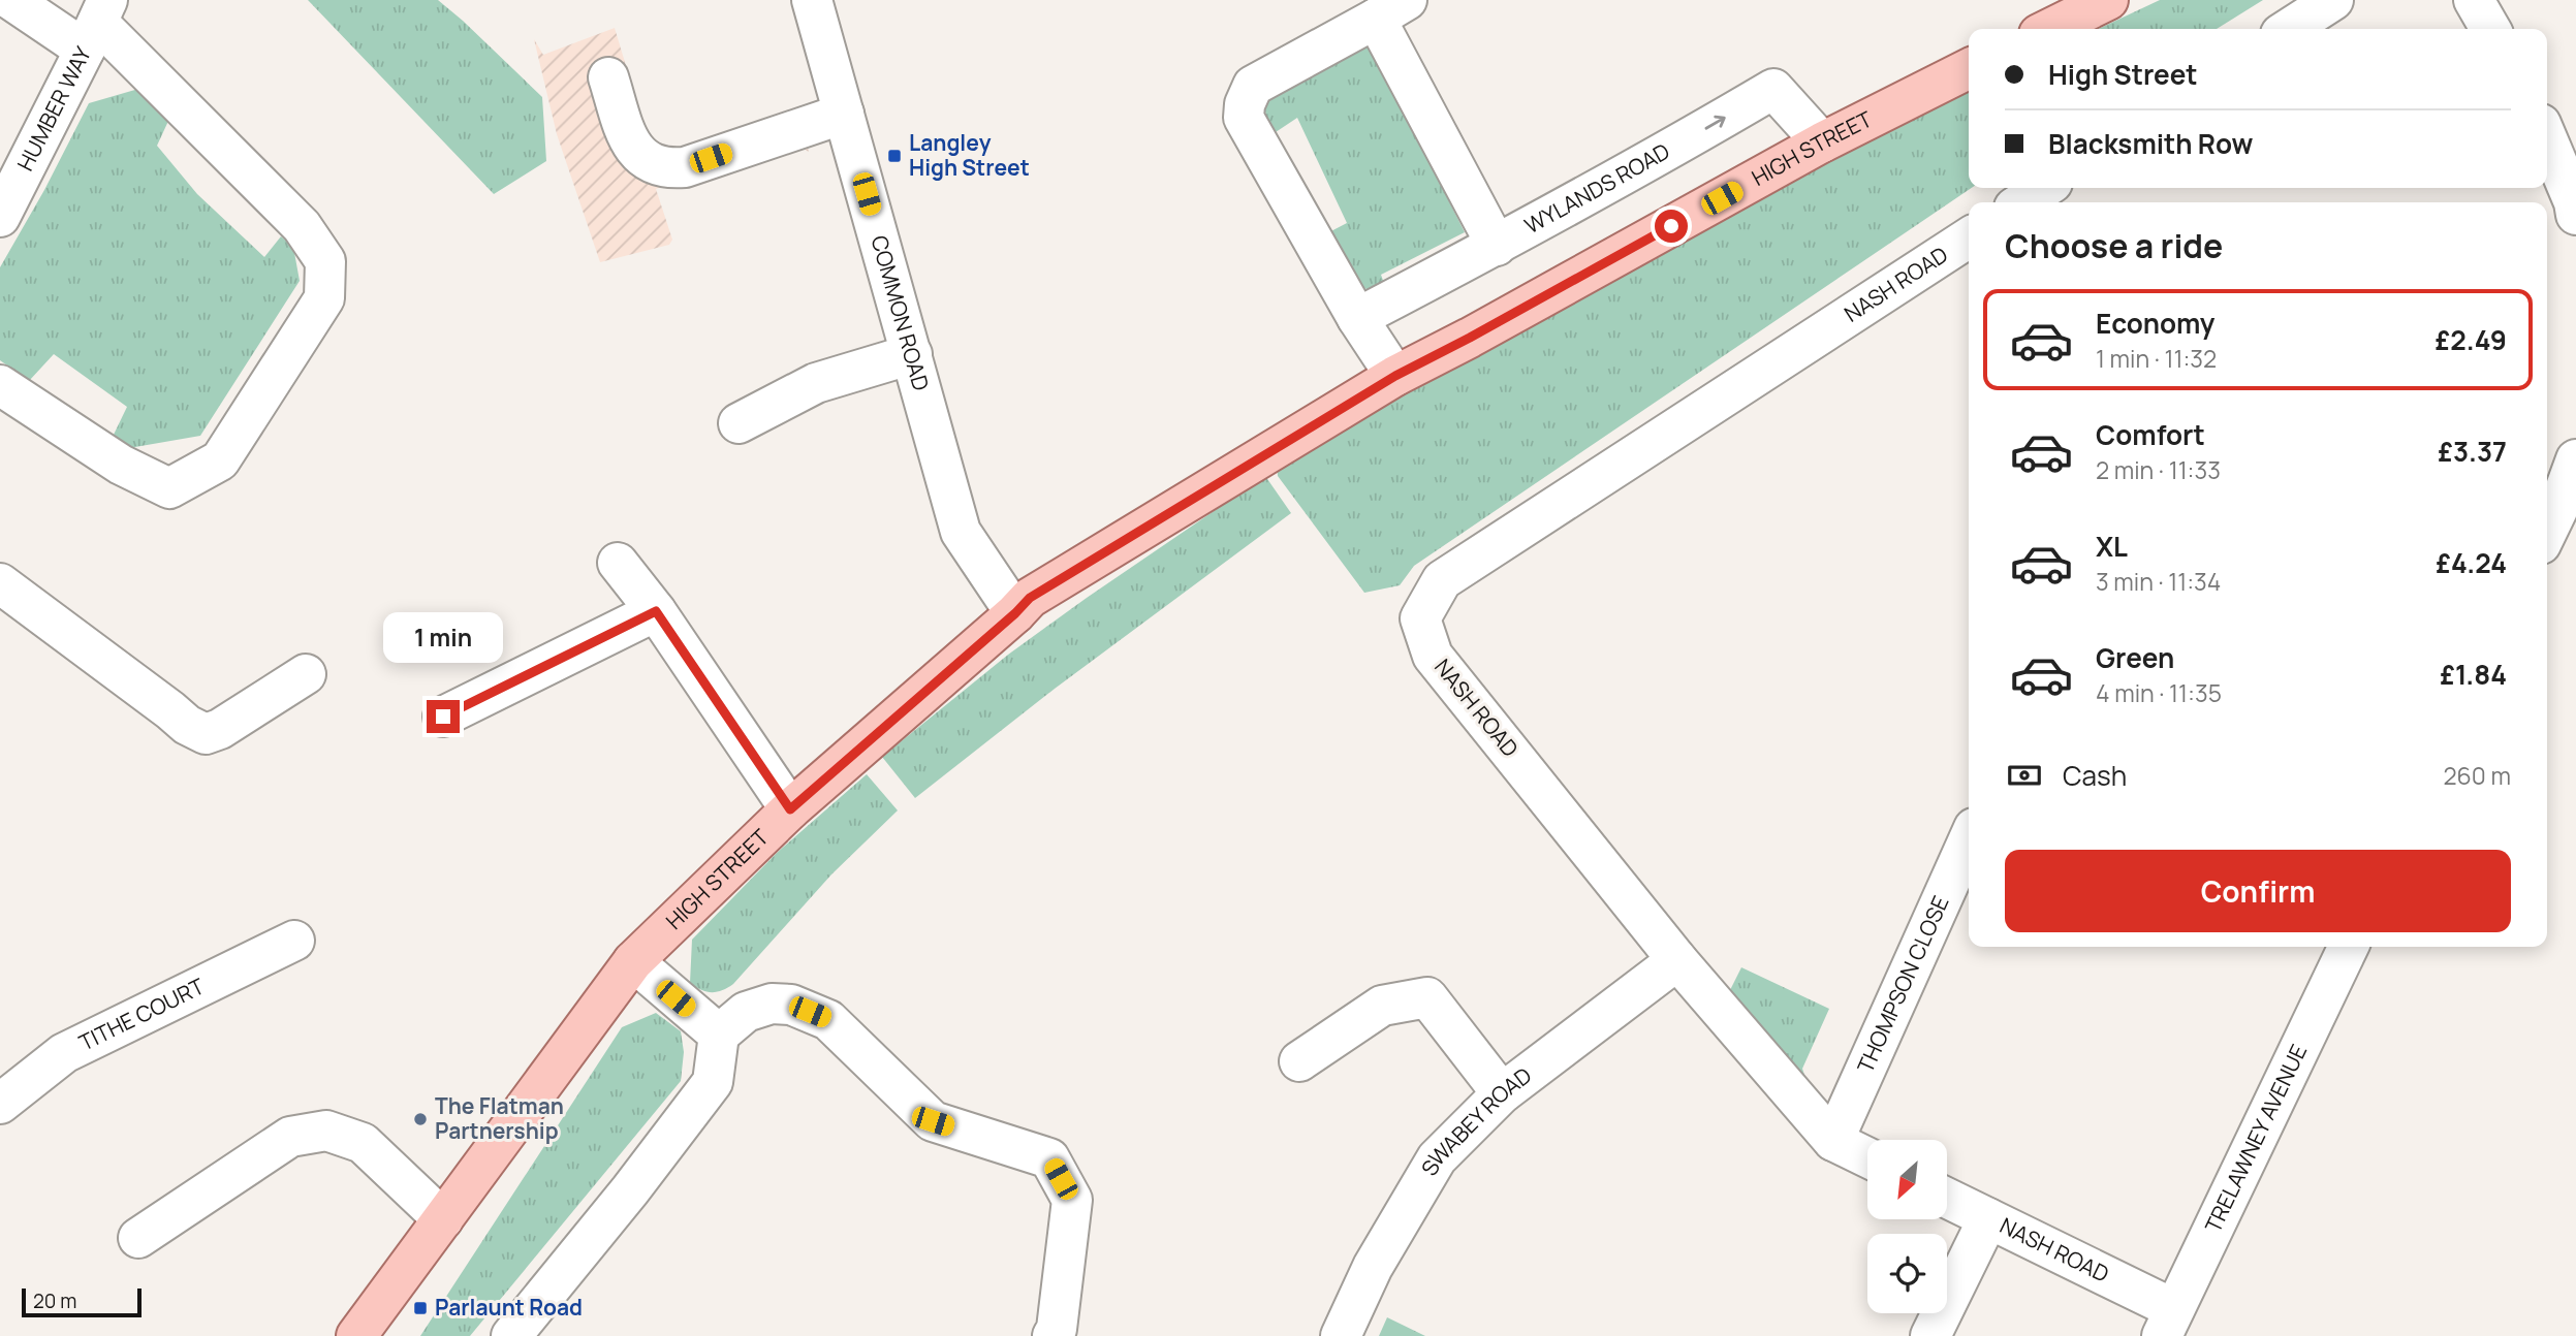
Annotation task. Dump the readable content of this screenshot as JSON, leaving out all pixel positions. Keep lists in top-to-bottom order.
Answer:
{
  "streets": {
    "main road": ["HIGH STREET"],
    "street": [
      "HUMBER WAY",
      "WYLANDS ROAD",
      "NASH ROAD",
      "COMMON ROAD",
      "THOMPSON CLOSE",
      "TITHE COURT",
      "SWABEY ROAD",
      "TRELAWNEY AVENUE"
    ]
  },
  "crossings": [
    ["HIGH STREET", "WYLANDS ROAD"],
    ["HIGH STREET", "COMMON ROAD"],
    ["NASH ROAD", "THOMPSON CLOSE"],
    ["NASH ROAD", "SWABEY ROAD"],
    ["NASH ROAD", "TRELAWNEY AVENUE"]
  ],
  "one_way": ["WYLANDS ROAD"],
  "places": {
    "transit": ["Langley High Street", "Parlaunt Road"],
    "other": ["The Flatman Partnership"]
  },
  "scale_bar": "20 m",
  "north": "bottom left",
  "page": {
    "banner": ["High Street", "Blacksmith Row"],
    "heading": "Choose a ride",
    "list": [
      {
        "name": "Economy",
        "note": "1 min · 11:32",
        "value": "£2.49"
      },
      {
        "name": "Comfort",
        "note": "2 min · 11:33",
        "value": "£3.37"
      },
      {
        "name": "XL",
        "note": "3 min · 11:34",
        "value": "£4.24"
      },
      {
        "name": "Green",
        "note": "4 min · 11:35",
        "value": "£1.84"
      }
    ],
    "bubble": "1 min",
    "pay": ["Cash", "260 m"],
    "buttons": "Confirm",
    "scale": "20 m"
  }
}
